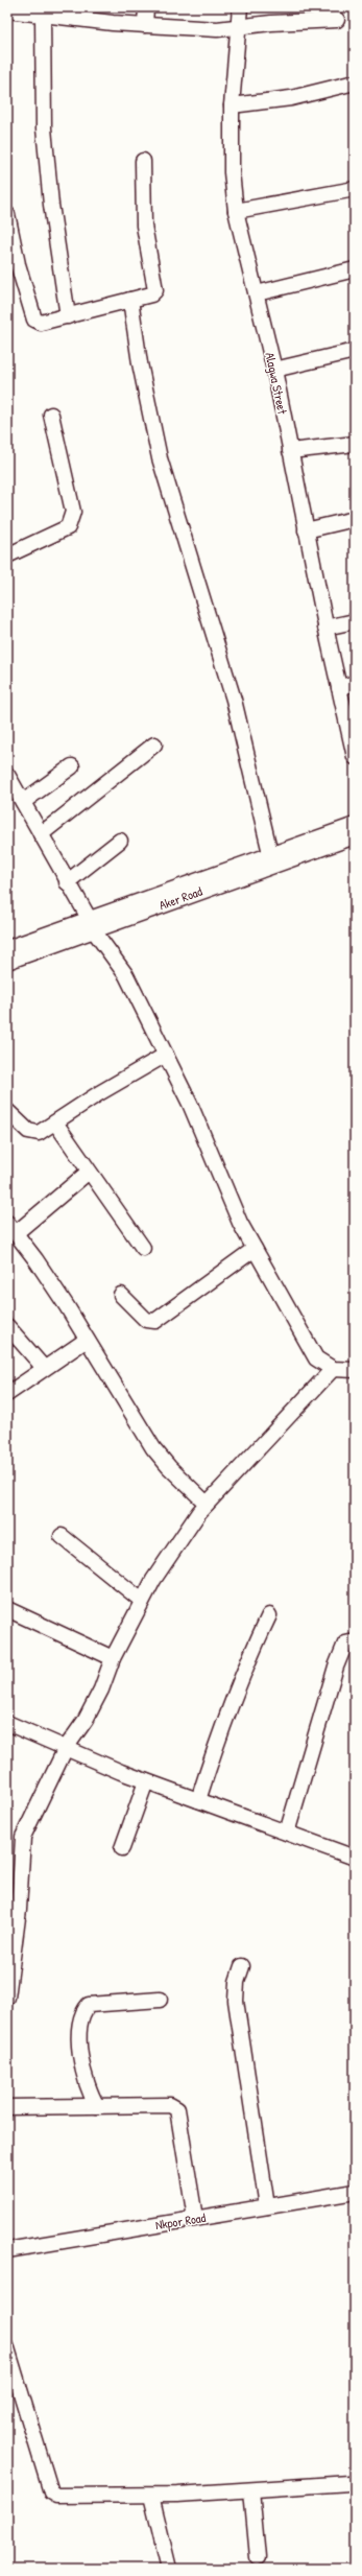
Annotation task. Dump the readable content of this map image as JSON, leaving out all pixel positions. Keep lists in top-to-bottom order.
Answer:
{
  "streets": {
    "street": ["Alagwa Street", "Aker Road", "Nkpor Road"]
  }
}
